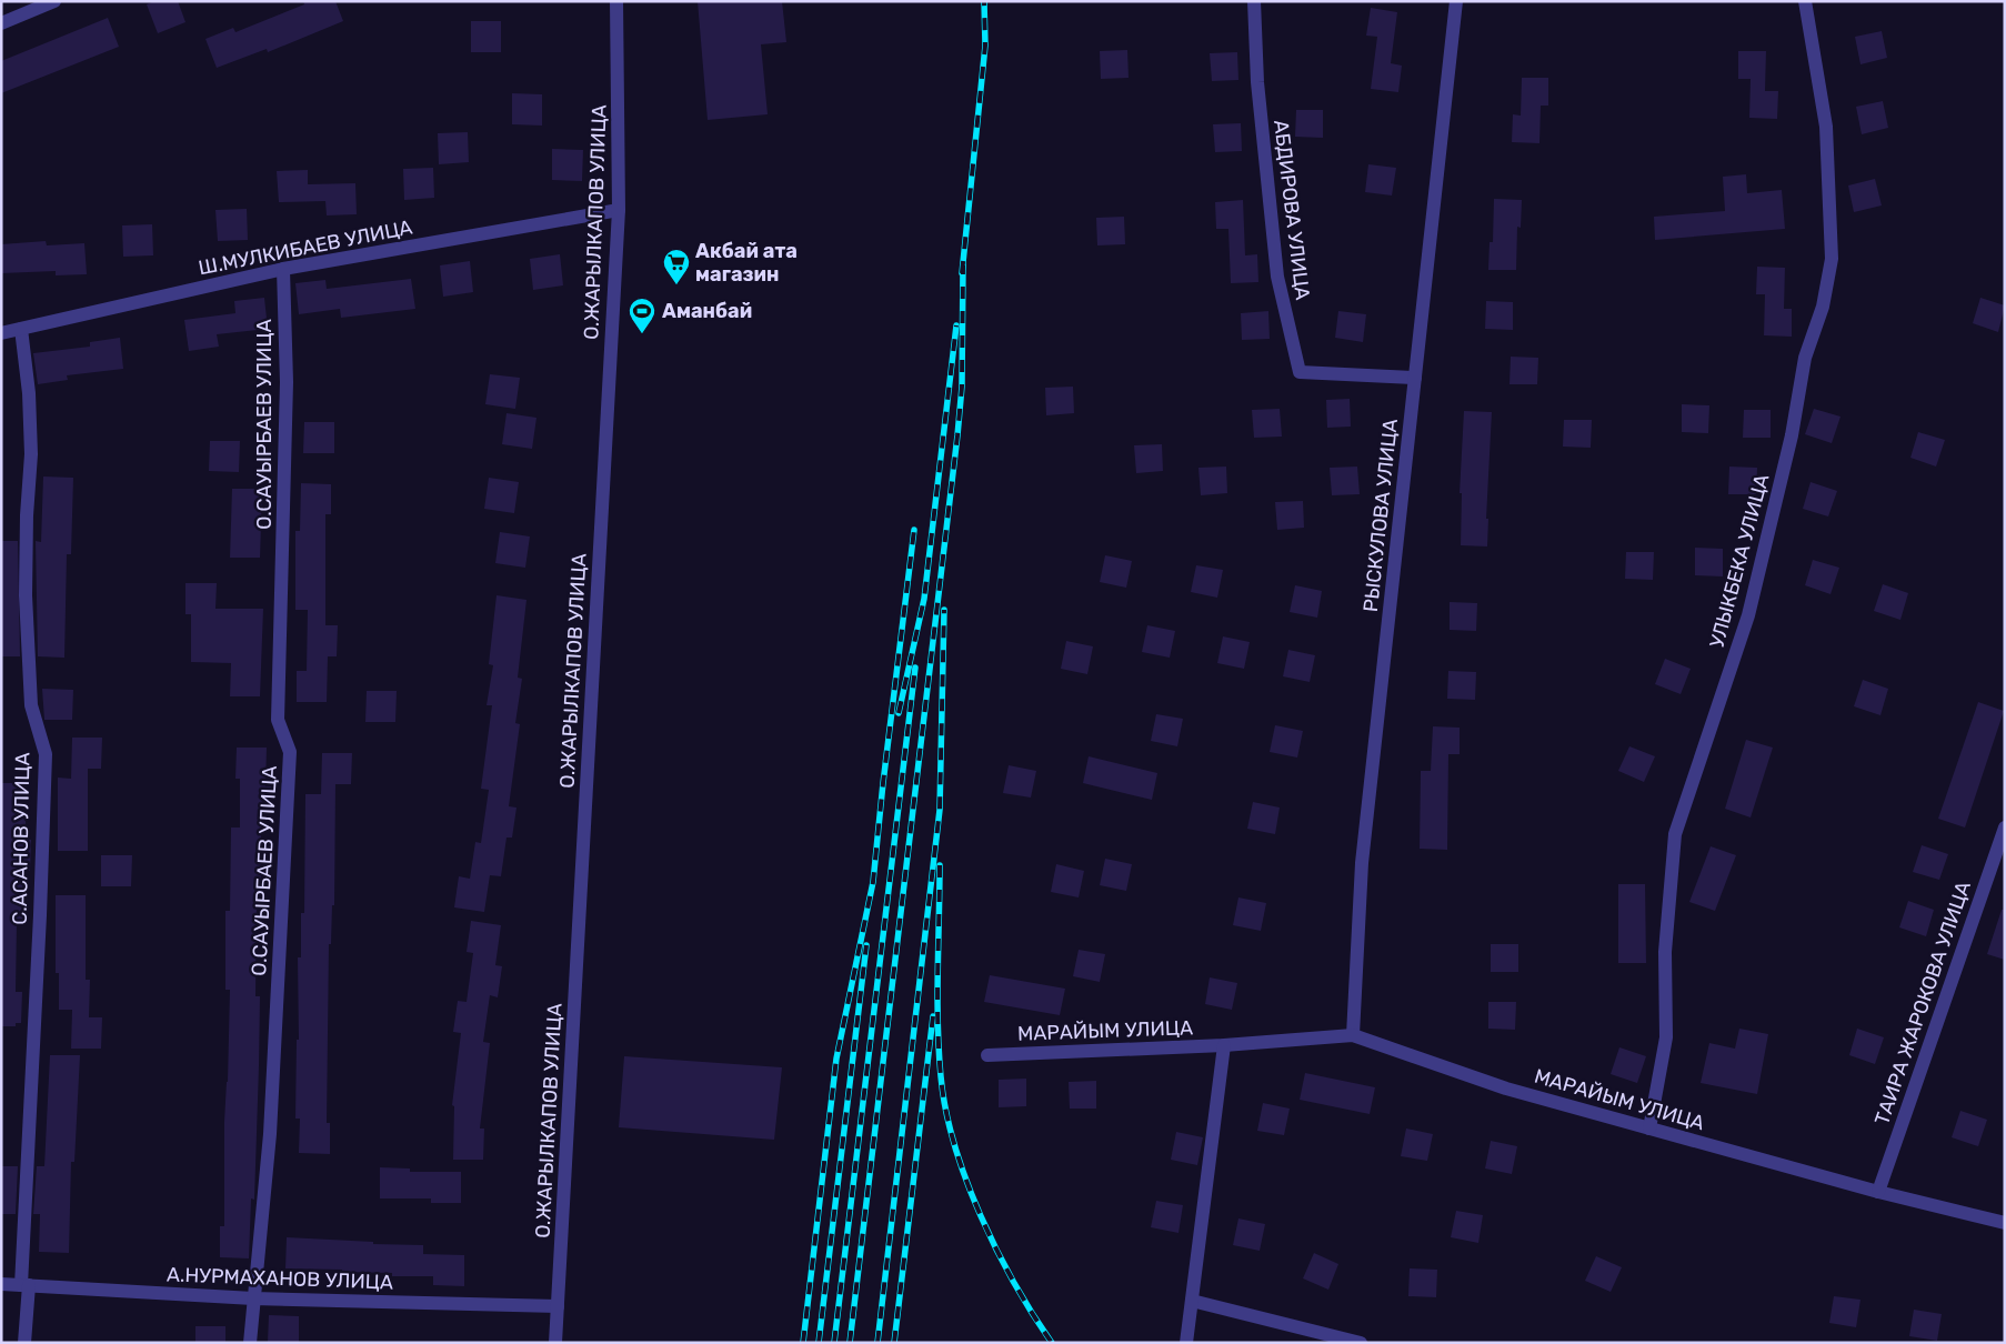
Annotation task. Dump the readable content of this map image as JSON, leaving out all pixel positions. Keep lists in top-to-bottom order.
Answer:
{
  "streets": {
    "street": [
      "АБДИРОВА УЛИЦА",
      "О.ЖАРЫЛКАПОВ УЛИЦА",
      "Ш.МУЛКИБАЕВ УЛИЦА",
      "О.САУЫРБАЕВ УЛИЦА",
      "РЫСКУЛОВА УЛИЦА",
      "УЛЫКБЕКА УЛИЦА",
      "С.АСАНОВ УЛИЦА",
      "ТАИРА ЖАРОКОВА УЛИЦА",
      "МАРАЙЫМ УЛИЦА",
      "А.НУРМАХАНОВ УЛИЦА"
    ]
  },
  "crossings": [
    ["АБДИРОВА УЛИЦА", "РЫСКУЛОВА УЛИЦА"],
    ["О.ЖАРЫЛКАПОВ УЛИЦА", "Ш.МУЛКИБАЕВ УЛИЦА"],
    ["О.ЖАРЫЛКАПОВ УЛИЦА", "А.НУРМАХАНОВ УЛИЦА"],
    ["Ш.МУЛКИБАЕВ УЛИЦА", "О.САУЫРБАЕВ УЛИЦА"],
    ["Ш.МУЛКИБАЕВ УЛИЦА", "С.АСАНОВ УЛИЦА"],
    ["О.САУЫРБАЕВ УЛИЦА", "А.НУРМАХАНОВ УЛИЦА"],
    ["РЫСКУЛОВА УЛИЦА", "МАРАЙЫМ УЛИЦА"],
    ["УЛЫКБЕКА УЛИЦА", "МАРАЙЫМ УЛИЦА"],
    ["С.АСАНОВ УЛИЦА", "А.НУРМАХАНОВ УЛИЦА"],
    ["ТАИРА ЖАРОКОВА УЛИЦА", "МАРАЙЫМ УЛИЦА"]
  ],
  "places": {
    "supermarket": ["Акбай ата магазин"],
    "sports": ["Аманбай"]
  }
}
